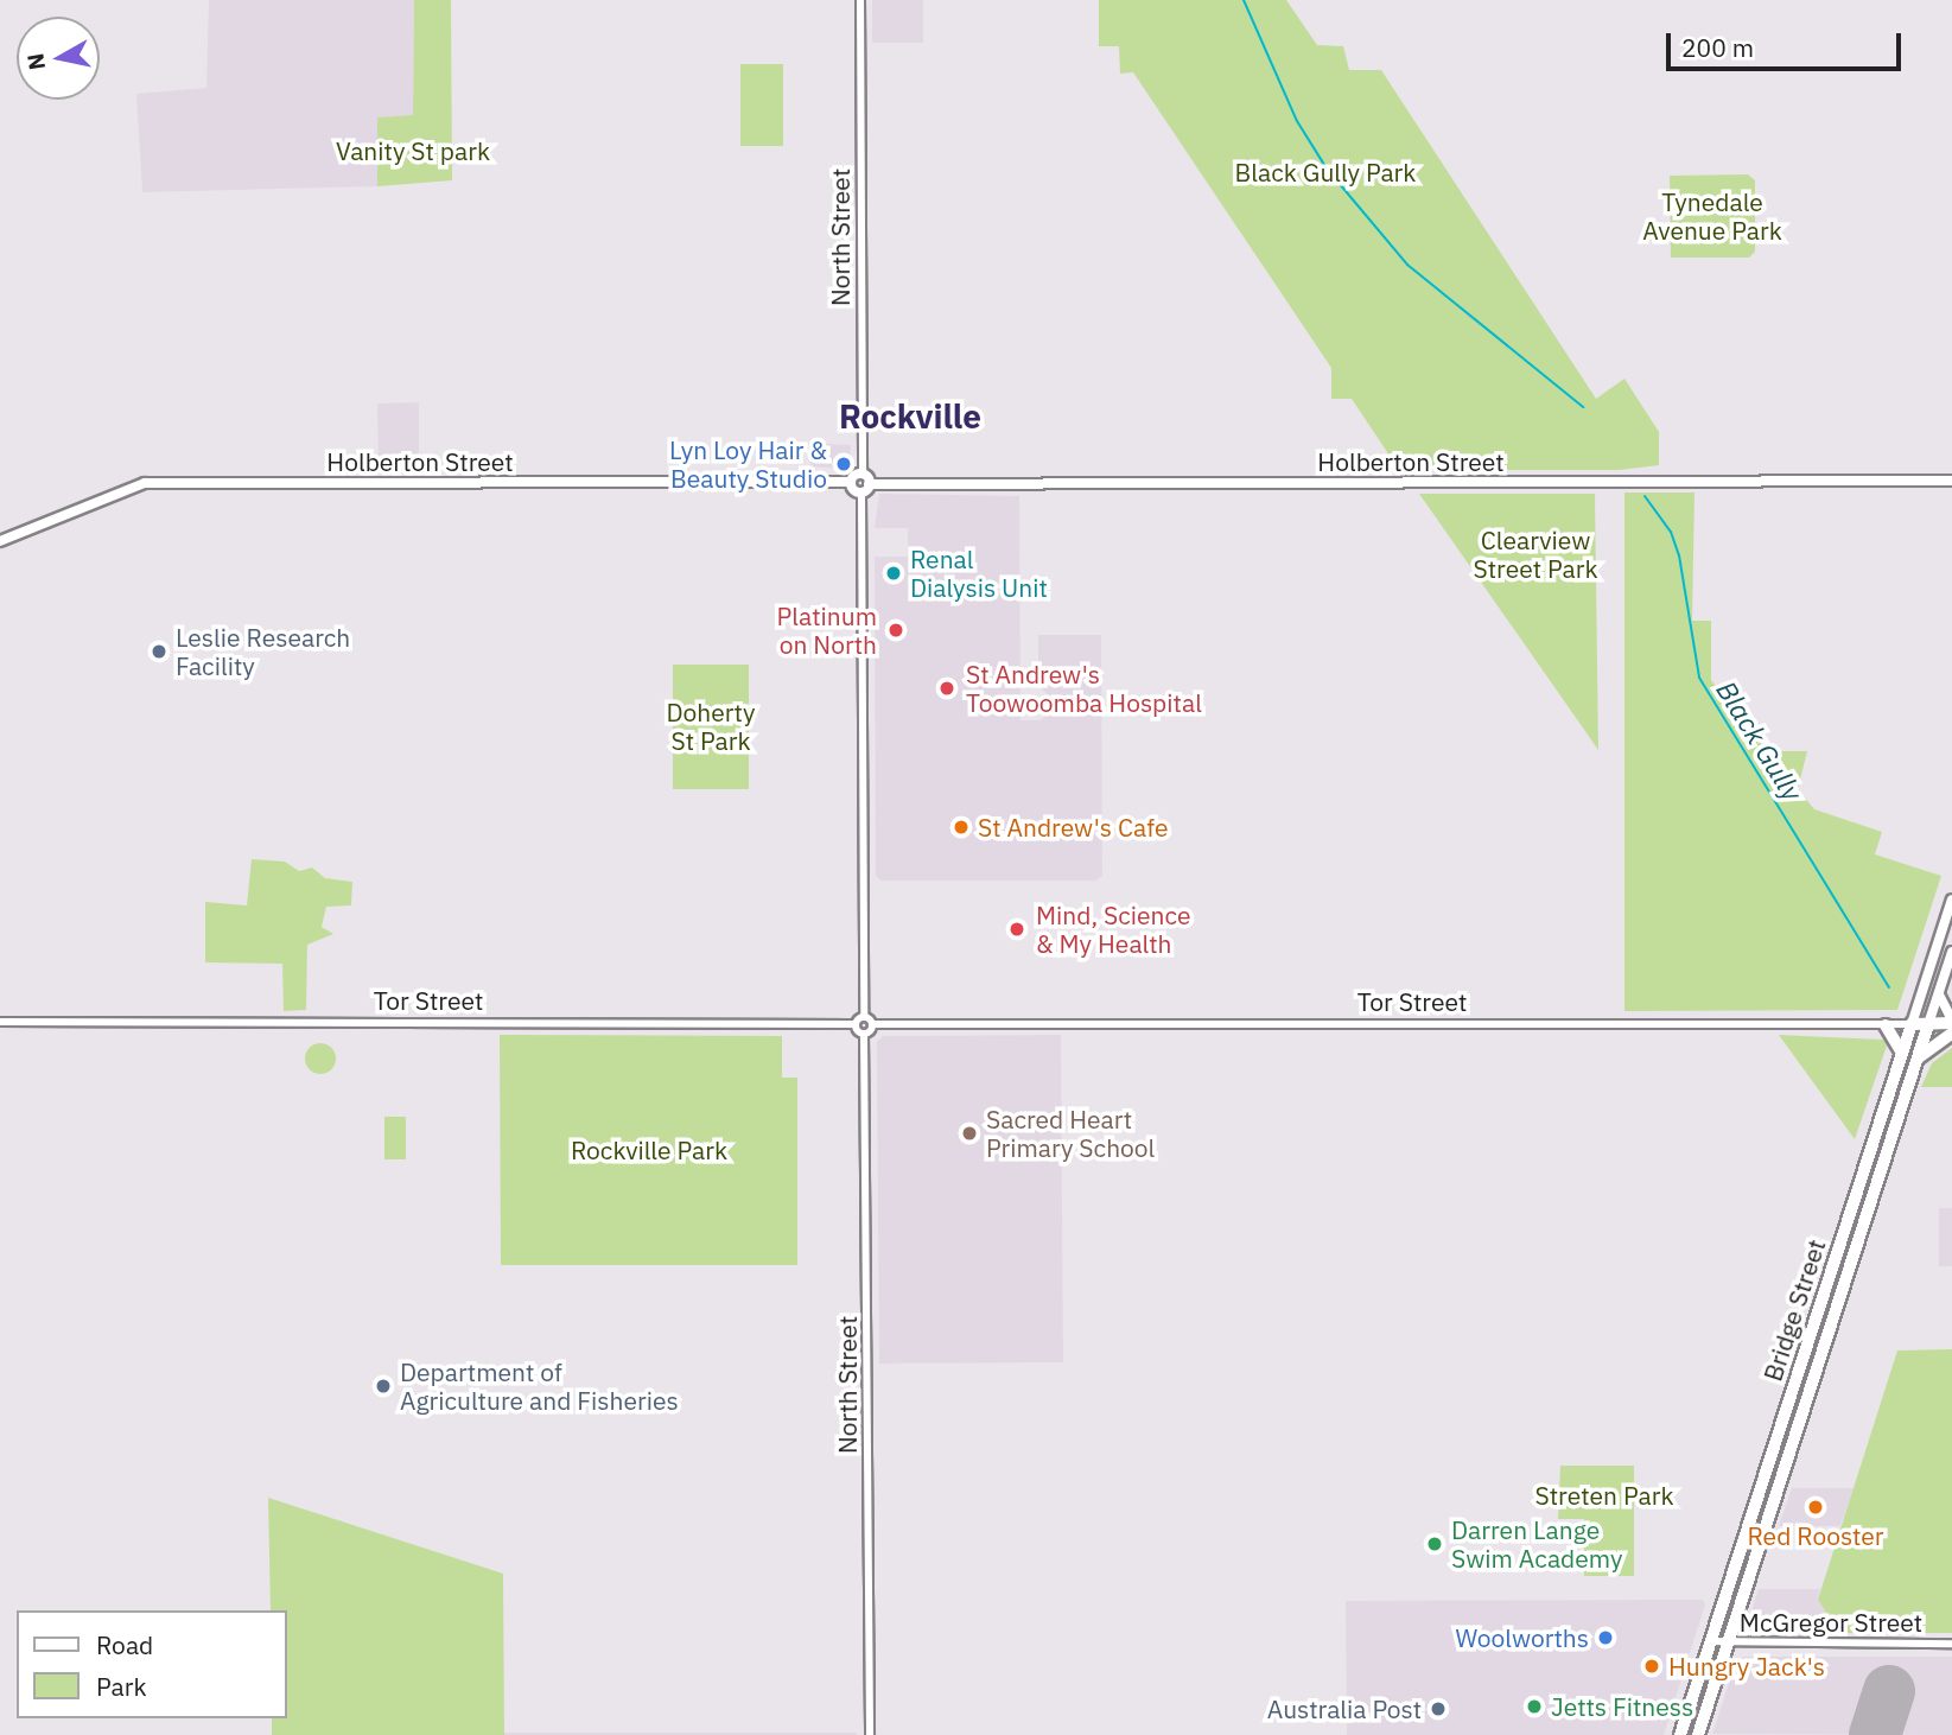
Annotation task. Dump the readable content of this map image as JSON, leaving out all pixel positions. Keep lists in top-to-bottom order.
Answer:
{
  "streets": {
    "highway": ["Tor Street", "Bridge Street"],
    "main road": ["Holberton Street"],
    "street": ["North Street", "McGregor Street"]
  },
  "crossings": [
    ["Tor Street", "Bridge Street"],
    ["Bridge Street", "McGregor Street"]
  ],
  "districts": ["Rockville"],
  "water": ["Black Gully"],
  "parks": [
    "Vanity St park",
    "Black Gully Park",
    "Tynedale Avenue Park",
    "Clearview Street Park",
    "Doherty St Park",
    "Rockville Park",
    "Streten Park"
  ],
  "places": [
    "Lyn Loy Hair & Beauty Studio",
    "Renal Dialysis Unit",
    "Platinum on North",
    "Leslie Research Facility",
    "St Andrew's Toowoomba Hospital",
    "St Andrew's Cafe",
    "Mind, Science & My Health",
    "Sacred Heart Primary School",
    "Department of Agriculture and Fisheries",
    "Red Rooster",
    "Darren Lange Swim Academy",
    "Woolworths",
    "Hungry Jack's",
    "Jetts Fitness",
    "Australia Post"
  ],
  "legend": ["Road", "Park"],
  "scale_bar": "200 m",
  "north": "left"
}
